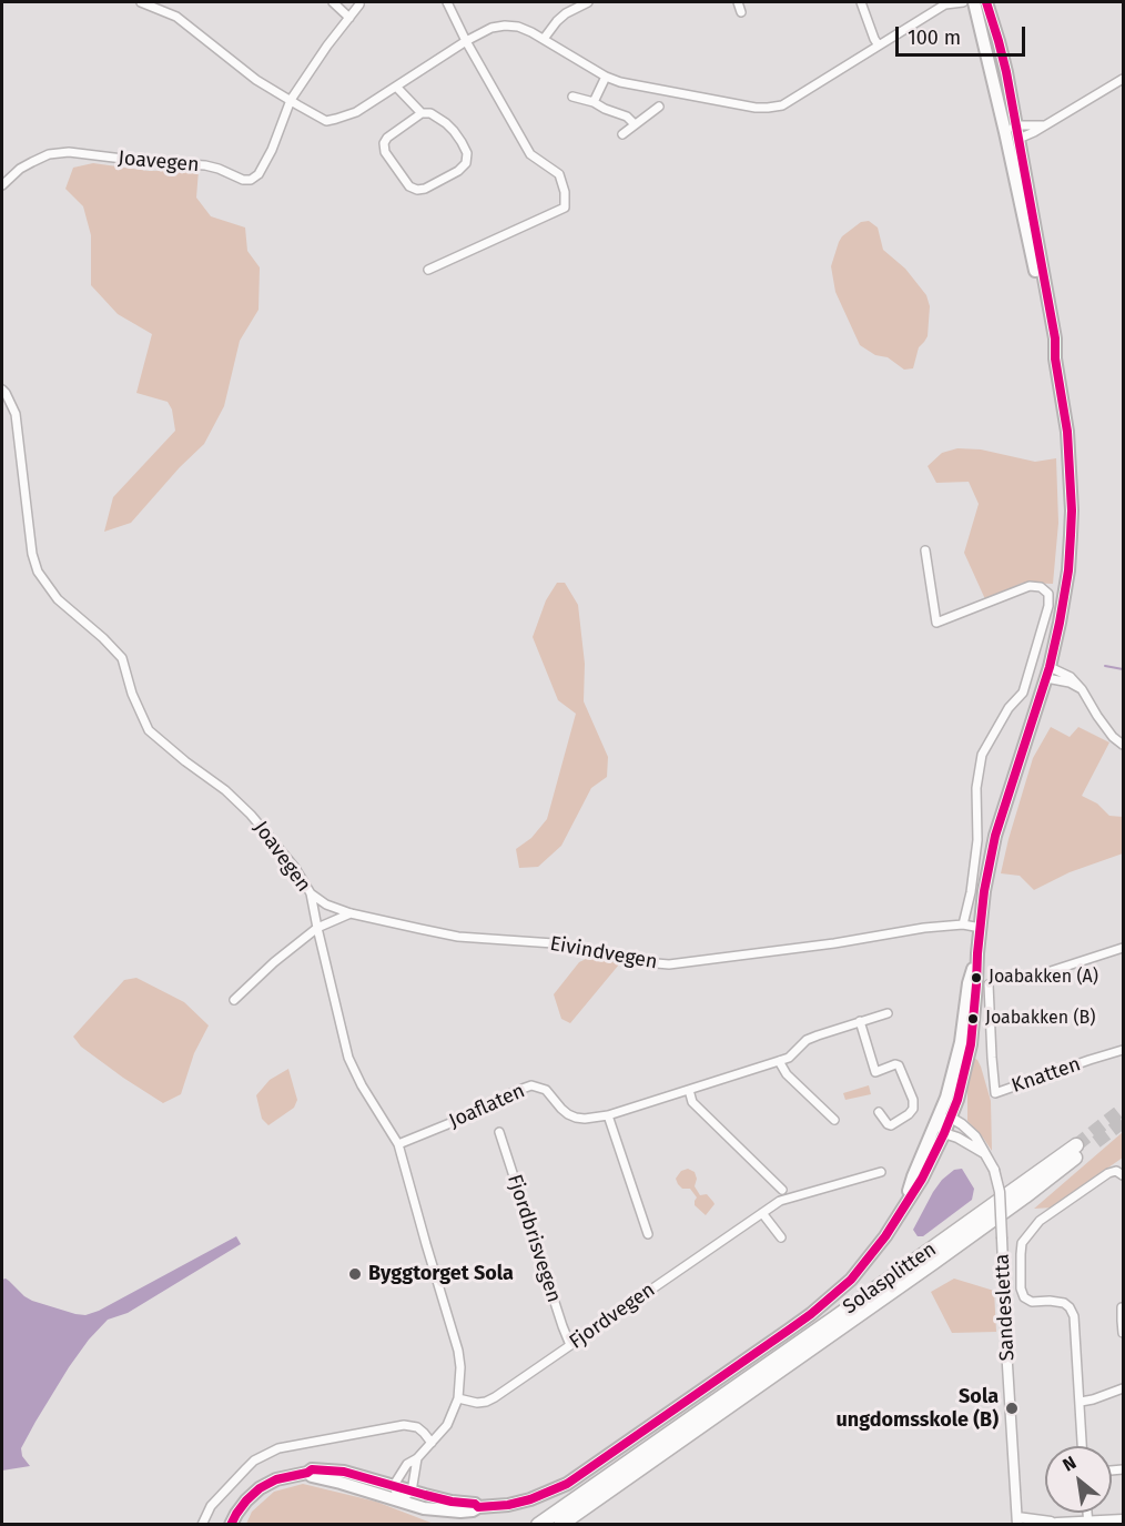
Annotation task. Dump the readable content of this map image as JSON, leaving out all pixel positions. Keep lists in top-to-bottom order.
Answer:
{
  "streets": {
    "highway": ["Solasplitten"],
    "street": [
      "Joavegen",
      "Eivindvegen",
      "Knatten",
      "Joaflaten",
      "Fjordbrisvegen",
      "Sandesletta",
      "Fjordvegen"
    ]
  },
  "crossings": [
    ["Joavegen", "Eivindvegen"],
    ["Joavegen", "Joaflaten"],
    ["Joavegen", "Fjordvegen"],
    ["Fjordbrisvegen", "Fjordvegen"]
  ],
  "places": [
    "Joabakken (A)",
    "Joabakken (B)",
    "Byggtorget Sola",
    "Sola ungdomsskole (B)"
  ],
  "scale_bar": "100 m",
  "north": "top left"
}
